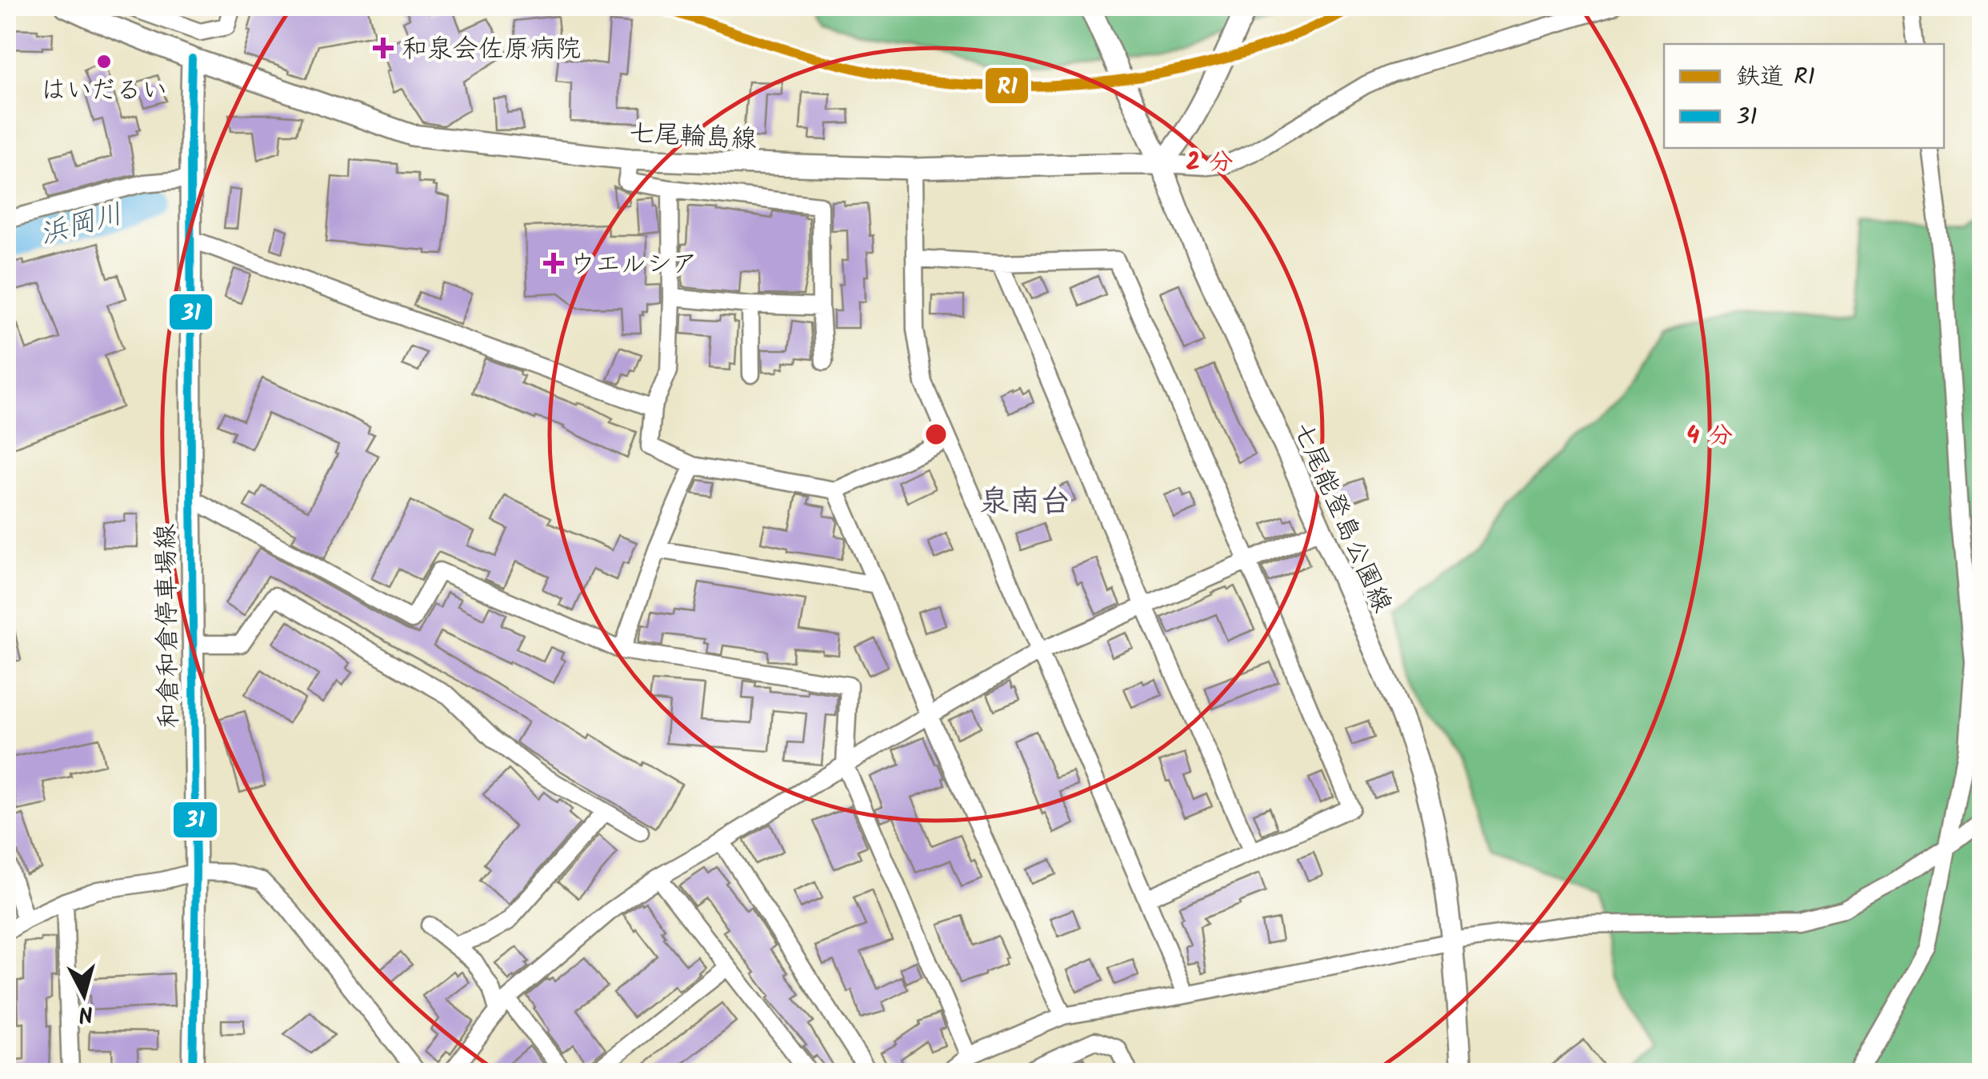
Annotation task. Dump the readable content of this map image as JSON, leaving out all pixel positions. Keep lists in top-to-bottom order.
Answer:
{
  "streets": {
    "main road": ["七尾輪島線", "七尾能登島公園線", "和倉和倉停車場線"]
  },
  "crossings": [
    ["七尾輪島線", "七尾能登島公園線"],
    ["七尾輪島線", "和倉和倉停車場線"]
  ],
  "districts": ["泉南台"],
  "water": ["浜岡川"],
  "places": {
    "health": ["和泉会佐原病院", "ウエルシア"],
    "other": ["はいだるい"]
  },
  "lines": ["rail line R1", "transit line 31"],
  "legend": ["鉄道 R1", "31"],
  "north": "bottom",
  "rings": ["2 分", "4 分"]
}
